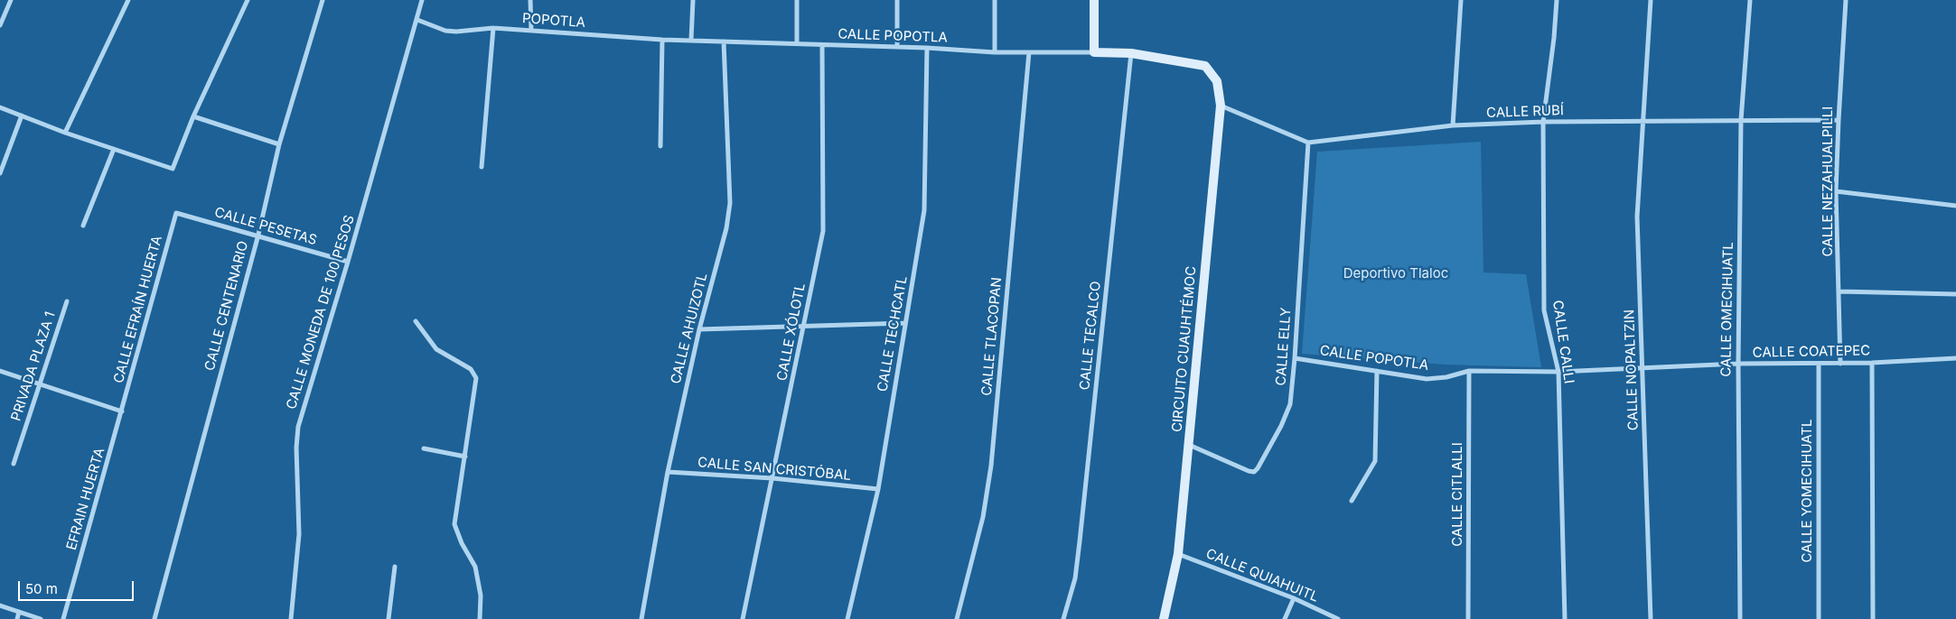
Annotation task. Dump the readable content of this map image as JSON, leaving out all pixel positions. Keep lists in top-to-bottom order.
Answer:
{
  "streets": {
    "street": [
      "POPOTLA",
      "CALLE POPOTLA",
      "CALLE RUBÍ",
      "CALLE NEZAHUALPILLI",
      "CALLE PESETAS",
      "CALLE CENTENARIO",
      "CALLE EFRAÍN HUERTA",
      "CALLE OMECIHUATL",
      "CALLE MONEDA DE 100 PESOS",
      "CALLE AHUIZOTL",
      "CALLE XÓLOTL",
      "CALLE TECHCATL",
      "CALLE TECALCO",
      "CALLE TLACOPAN",
      "CALLE CALLI",
      "CALLE ELLY",
      "CIRCUITO CUAUHTÉMOC",
      "CALLE COATEPEC",
      "PRIVADA PLAZA 1",
      "CALLE NOPALTZIN",
      "CALLE SAN CRISTÓBAL",
      "CALLE YOMECIHUATL",
      "CALLE CITLALLI",
      "EFRAIN HUERTA",
      "CALLE QUIAHUITL"
    ]
  },
  "crossings": [
    ["POPOTLA", "CALLE POPOTLA"],
    ["POPOTLA", "CALLE MONEDA DE 100 PESOS"],
    ["CALLE POPOTLA", "CALLE AHUIZOTL"],
    ["CALLE POPOTLA", "CALLE XÓLOTL"],
    ["CALLE POPOTLA", "CALLE TECHCATL"],
    ["CALLE POPOTLA", "CALLE TLACOPAN"],
    ["CALLE POPOTLA", "CALLE CALLI"],
    ["CALLE POPOTLA", "CALLE ELLY"],
    ["CALLE POPOTLA", "CALLE COATEPEC"],
    ["CALLE POPOTLA", "CALLE CITLALLI"],
    ["CALLE RUBÍ", "CALLE NEZAHUALPILLI"],
    ["CALLE RUBÍ", "CALLE OMECIHUATL"],
    ["CALLE RUBÍ", "CALLE CALLI"],
    ["CALLE RUBÍ", "CALLE ELLY"],
    ["CALLE RUBÍ", "CIRCUITO CUAUHTÉMOC"],
    ["CALLE RUBÍ", "CALLE NOPALTZIN"],
    ["CALLE NEZAHUALPILLI", "CALLE COATEPEC"],
    ["CALLE PESETAS", "CALLE CENTENARIO"],
    ["CALLE PESETAS", "CALLE EFRAÍN HUERTA"],
    ["CALLE PESETAS", "CALLE MONEDA DE 100 PESOS"],
    ["CALLE EFRAÍN HUERTA", "EFRAIN HUERTA"],
    ["CALLE OMECIHUATL", "CALLE COATEPEC"],
    ["CALLE AHUIZOTL", "CALLE SAN CRISTÓBAL"],
    ["CALLE XÓLOTL", "CALLE SAN CRISTÓBAL"],
    ["CALLE TECHCATL", "CALLE SAN CRISTÓBAL"],
    ["CALLE TECALCO", "CIRCUITO CUAUHTÉMOC"],
    ["CALLE CALLI", "CALLE COATEPEC"],
    ["CALLE ELLY", "CIRCUITO CUAUHTÉMOC"],
    ["CIRCUITO CUAUHTÉMOC", "CALLE QUIAHUITL"],
    ["CALLE COATEPEC", "CALLE NOPALTZIN"],
    ["CALLE COATEPEC", "CALLE YOMECIHUATL"]
  ],
  "parks": ["Deportivo Tlaloc"],
  "scale_bar": "50 m"
}
